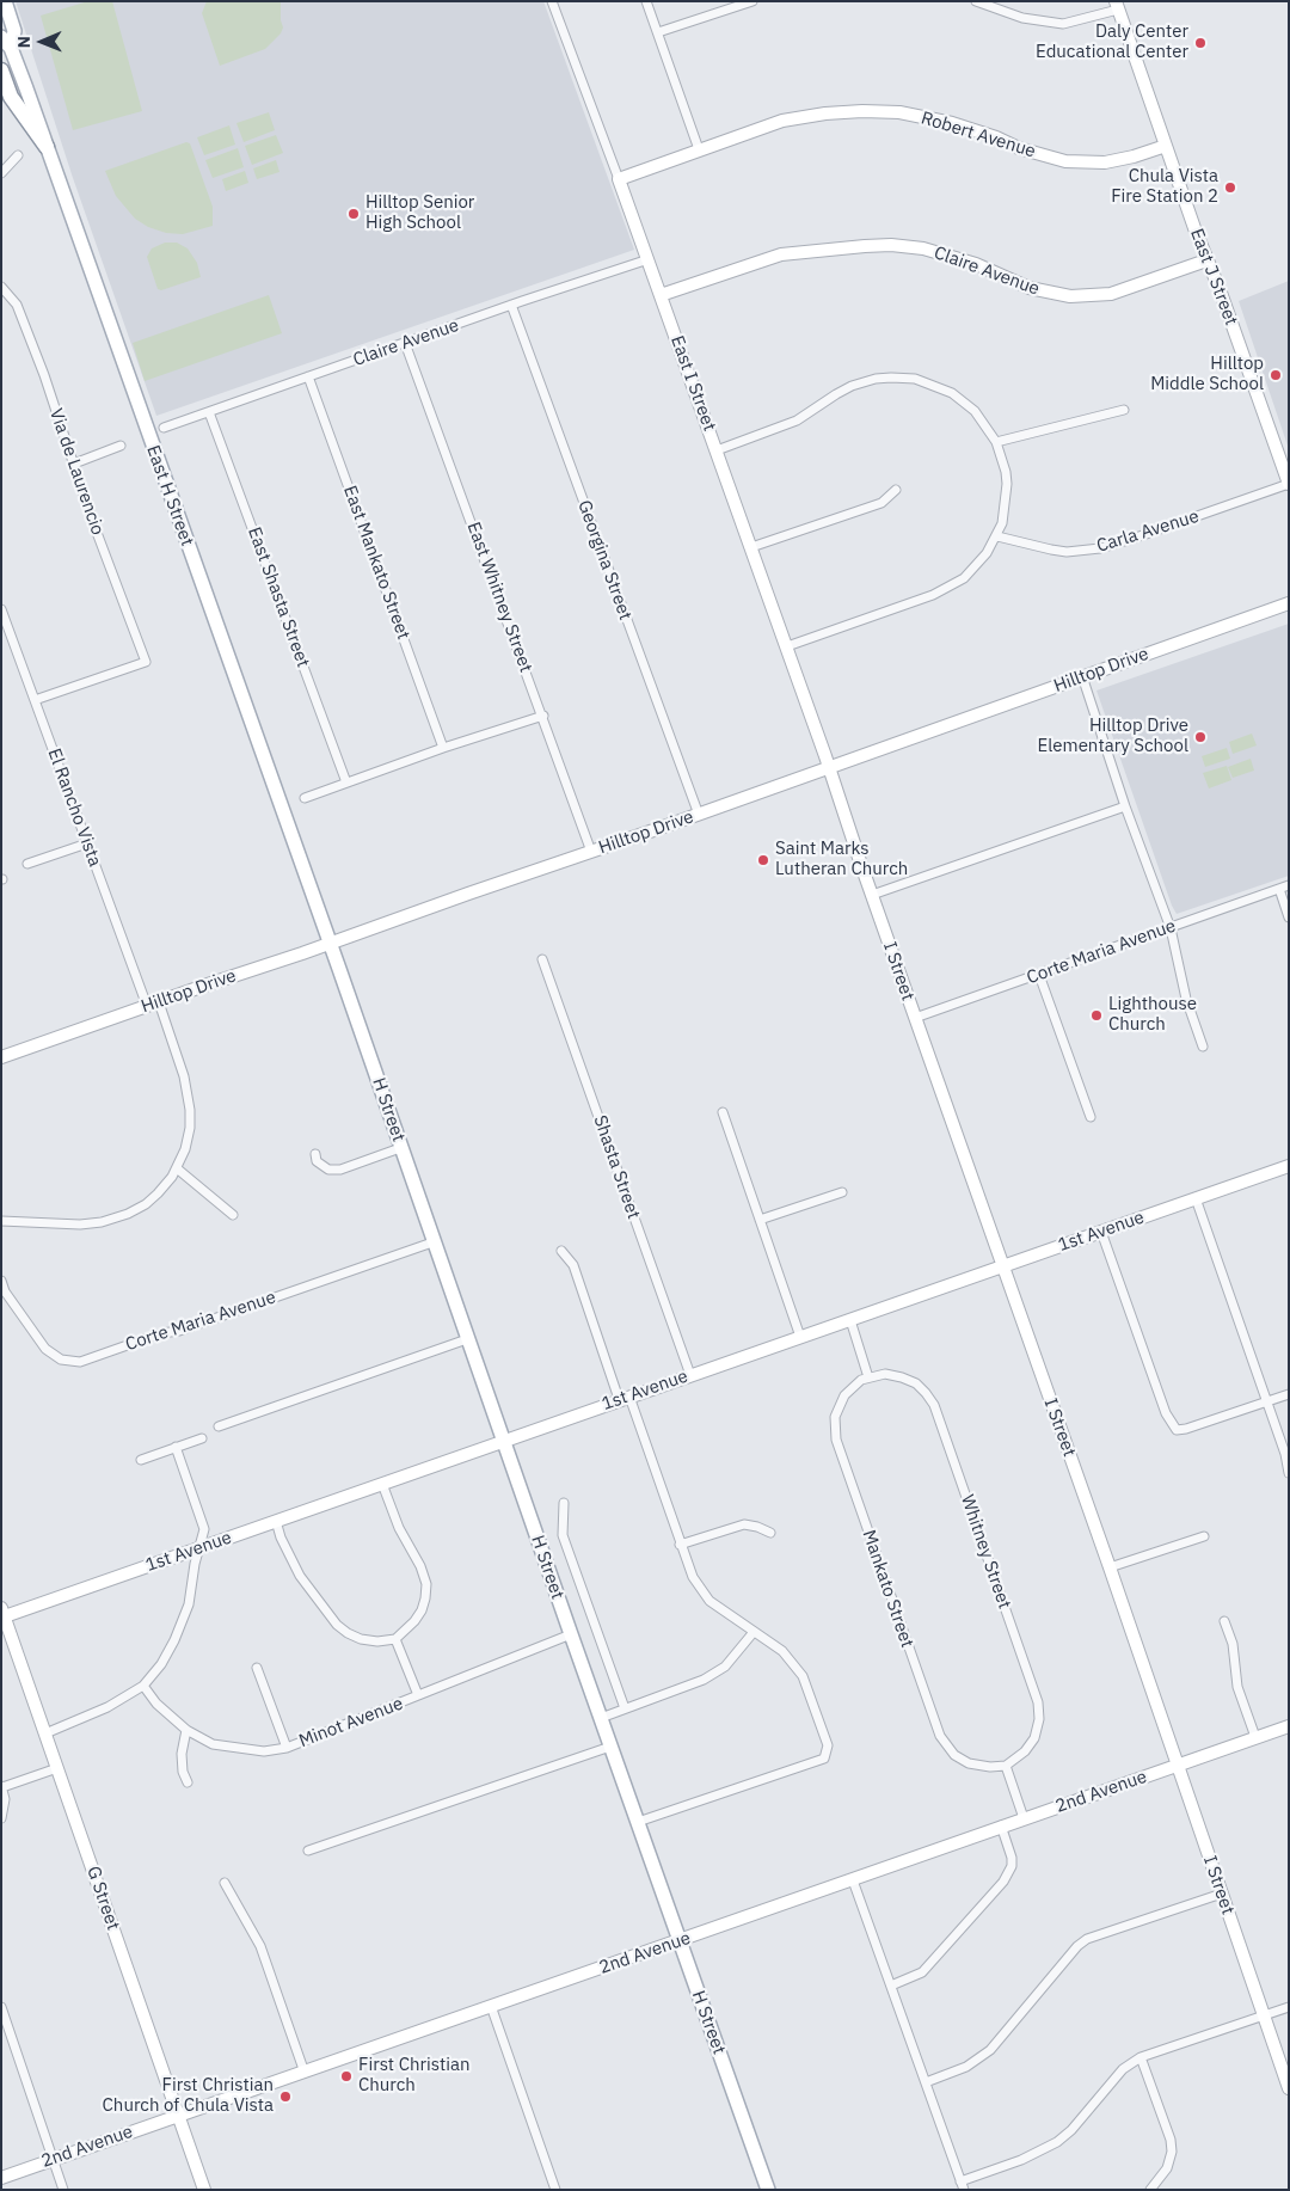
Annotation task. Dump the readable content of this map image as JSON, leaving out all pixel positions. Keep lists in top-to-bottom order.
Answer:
{
  "streets": {
    "main road": ["East H Street", "H Street"],
    "street": [
      "Robert Avenue",
      "Claire Avenue",
      "East J Street",
      "East I Street",
      "Via de Laurencio",
      "Carla Avenue",
      "Georgina Street",
      "East Mankato Street",
      "East Shasta Street",
      "East Whitney Street",
      "Hilltop Drive",
      "El Rancho Vista",
      "Corte Maria Avenue",
      "I Street",
      "Shasta Street",
      "1st Avenue",
      "Whitney Street",
      "Mankato Street",
      "Minot Avenue",
      "2nd Avenue",
      "G Street"
    ]
  },
  "crossings": [
    ["Robert Avenue", "East J Street"],
    ["Robert Avenue", "East I Street"],
    ["Claire Avenue", "East J Street"],
    ["Claire Avenue", "East I Street"],
    ["Claire Avenue", "Georgina Street"],
    ["Claire Avenue", "East Mankato Street"],
    ["Claire Avenue", "East Shasta Street"],
    ["Claire Avenue", "East Whitney Street"],
    ["East J Street", "Carla Avenue"],
    ["East I Street", "Hilltop Drive"],
    ["East I Street", "I Street"],
    ["Via de Laurencio", "El Rancho Vista"],
    ["East H Street", "Hilltop Drive"],
    ["East H Street", "H Street"],
    ["Georgina Street", "Hilltop Drive"],
    ["East Whitney Street", "Hilltop Drive"],
    ["Hilltop Drive", "El Rancho Vista"],
    ["Hilltop Drive", "I Street"],
    ["Hilltop Drive", "H Street"],
    ["Corte Maria Avenue", "I Street"],
    ["Corte Maria Avenue", "H Street"],
    ["I Street", "1st Avenue"],
    ["I Street", "2nd Avenue"],
    ["H Street", "1st Avenue"],
    ["H Street", "Minot Avenue"],
    ["H Street", "2nd Avenue"],
    ["Shasta Street", "1st Avenue"],
    ["1st Avenue", "G Street"],
    ["Whitney Street", "Mankato Street"],
    ["2nd Avenue", "G Street"]
  ],
  "places": [
    "Daly Center Educational Center",
    "Chula Vista Fire Station 2",
    "Hilltop Senior High School",
    "Hilltop Middle School",
    "Hilltop Drive Elementary School",
    "Saint Marks Lutheran Church",
    "Lighthouse Church",
    "First Christian Church",
    "First Christian Church of Chula Vista"
  ],
  "north": "left"
}
